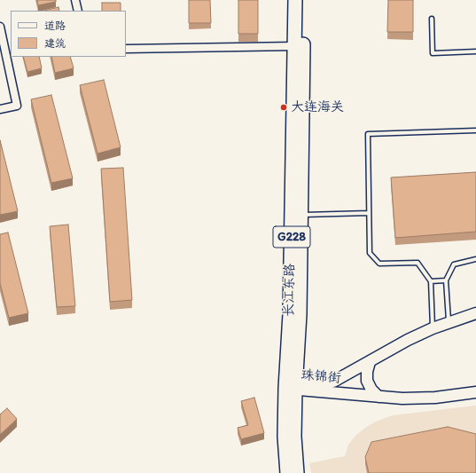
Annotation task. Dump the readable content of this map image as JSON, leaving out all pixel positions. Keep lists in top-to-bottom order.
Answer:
{
  "streets": {
    "highway": ["G228", "长江东路"],
    "main road": ["珠锦街"]
  },
  "crossings": [
    ["长江东路", "珠锦街"]
  ],
  "places": ["大连海关"],
  "legend": ["道路", "建筑"]
}
